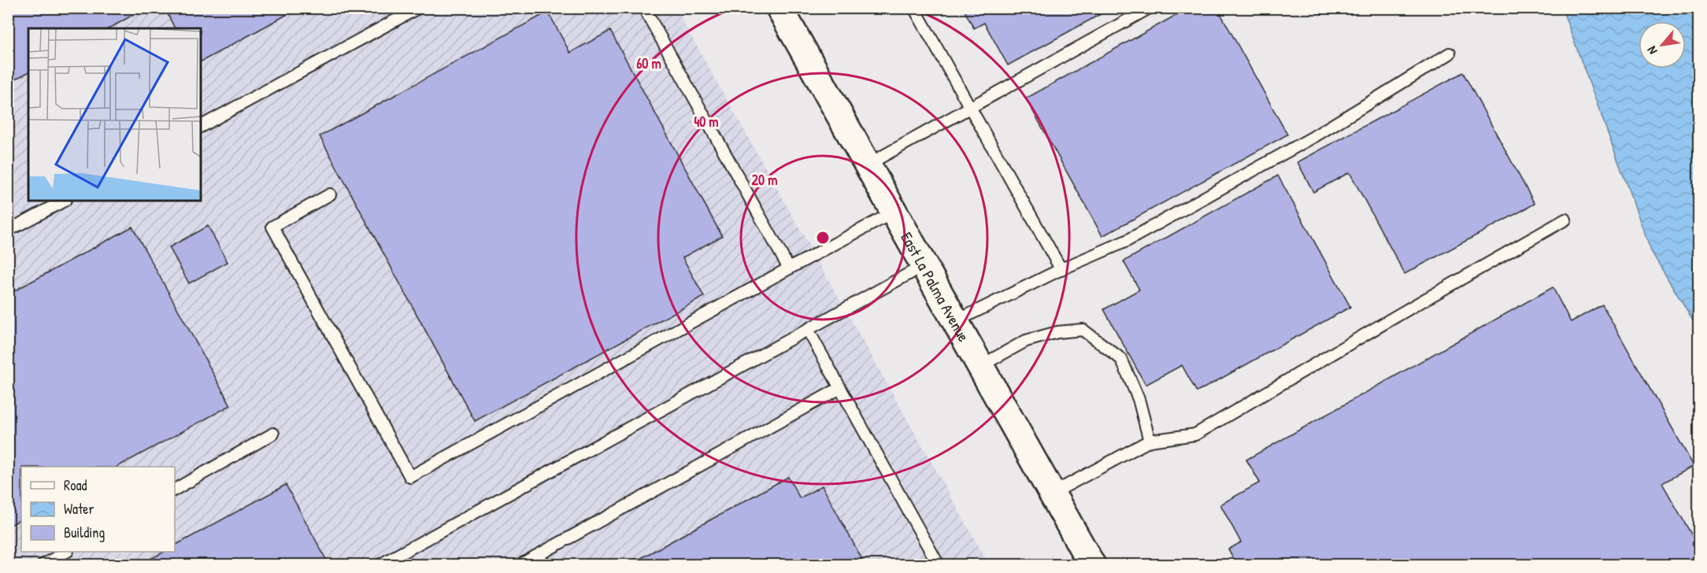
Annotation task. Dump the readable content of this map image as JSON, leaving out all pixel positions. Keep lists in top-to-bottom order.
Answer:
{
  "streets": {
    "main road": ["East La Palma Avenue"]
  },
  "legend": ["Road", "Water", "Building"],
  "north": "bottom left",
  "rings": ["60 m", "40 m", "20 m"]
}
